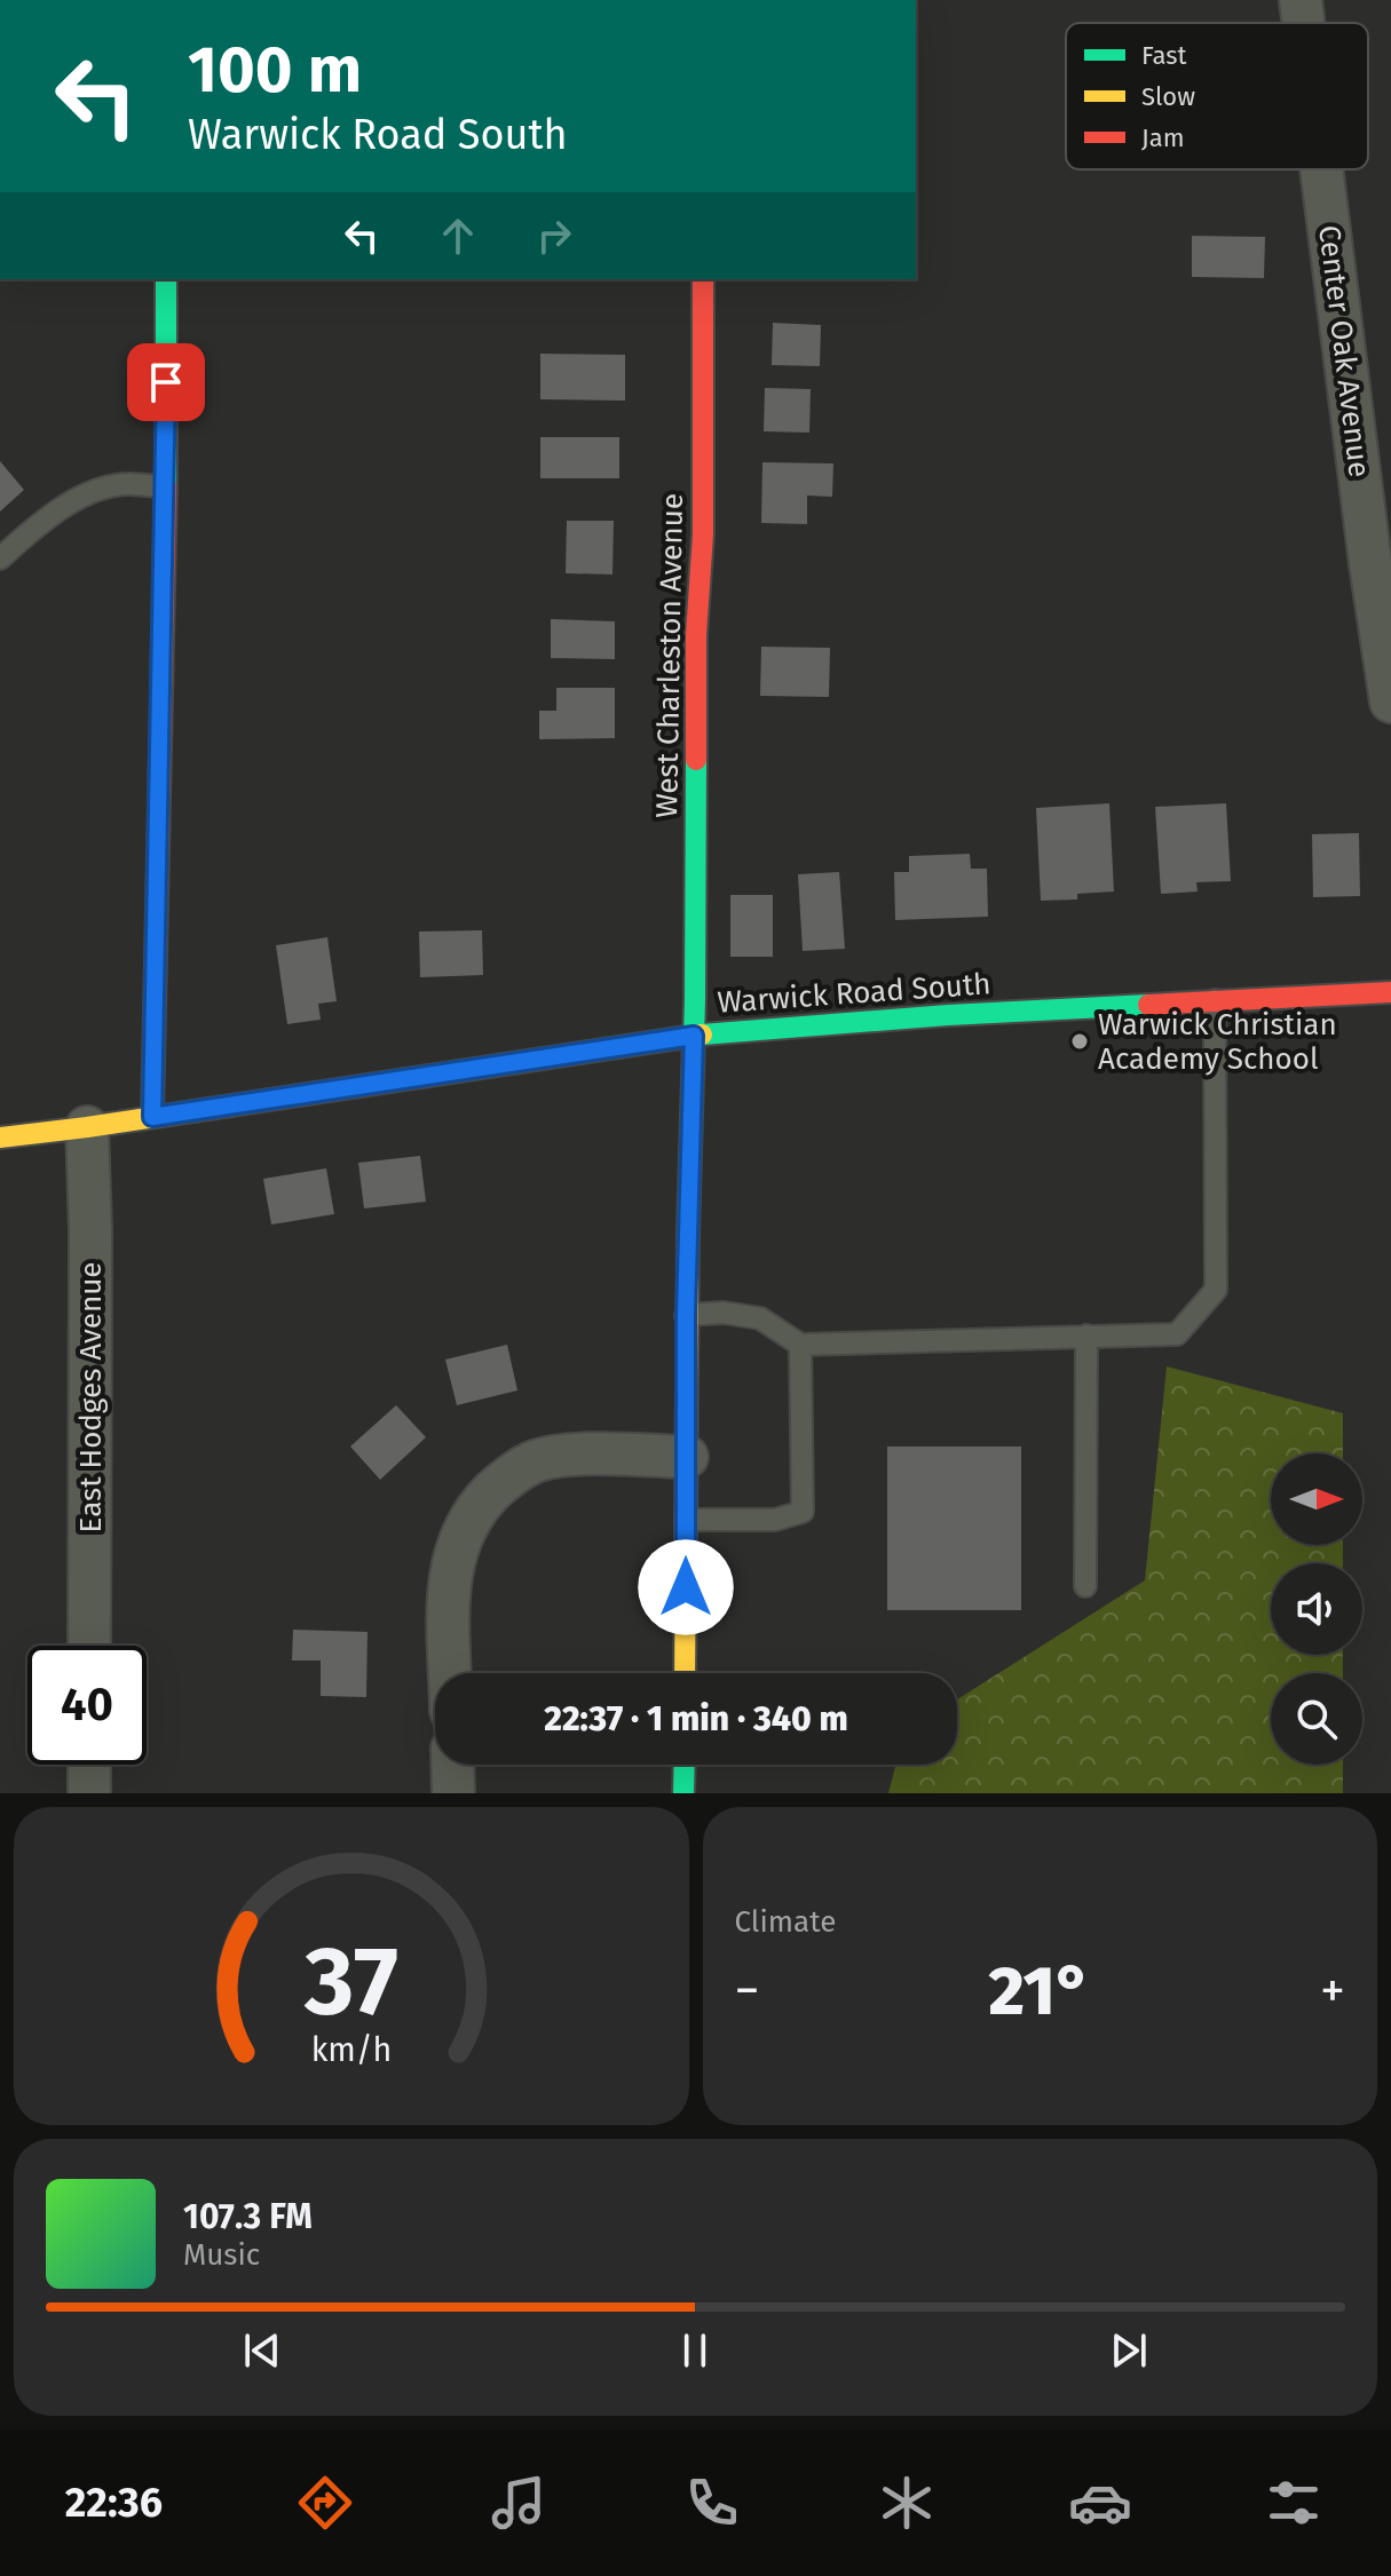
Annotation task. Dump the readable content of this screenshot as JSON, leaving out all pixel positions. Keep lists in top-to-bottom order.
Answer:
{
  "streets": {
    "street": [
      "Center Oak Avenue",
      "West Charleston Avenue",
      "Warwick Road South",
      "East Hodges Avenue"
    ]
  },
  "crossings": [
    ["West Charleston Avenue", "Warwick Road South"],
    ["Warwick Road South", "East Hodges Avenue"]
  ],
  "places": ["Warwick Christian Academy School"],
  "legend": ["Fast", "Slow", "Jam"],
  "north": "right",
  "page": {
    "turn": ["100 m", "Warwick Road South"],
    "limit": "40",
    "trip": "22:37 · 1 min · 340 m",
    "tile": "Climate",
    "heat": ["−", "21°", "+"],
    "song": ["107.3 FM", "Music"],
    "tabs": "22:36",
    "gauge": ["37", "km/h"]
  }
}
